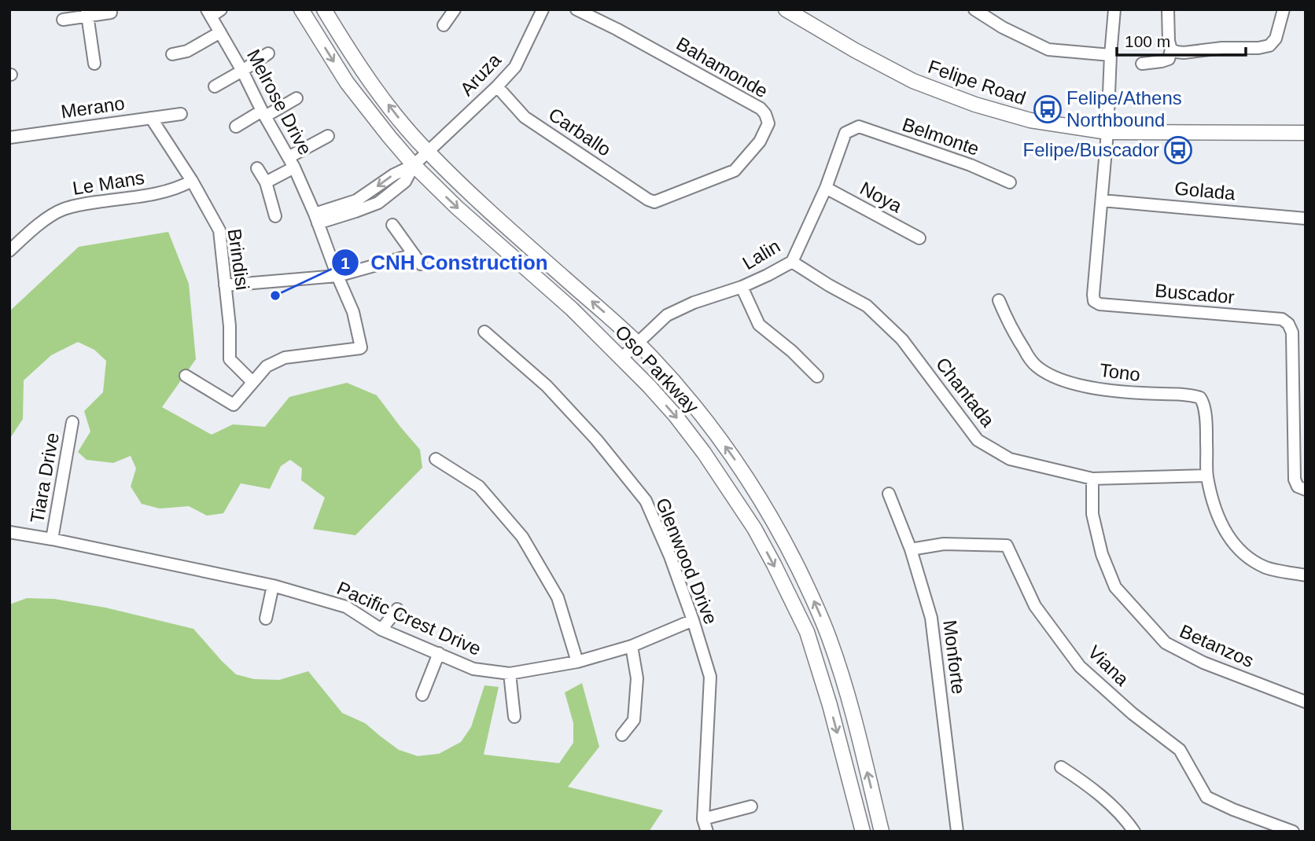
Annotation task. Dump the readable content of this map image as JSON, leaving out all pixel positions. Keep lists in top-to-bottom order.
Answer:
{
  "streets": {
    "main road": ["Felipe Road", "Oso Parkway"],
    "street": [
      "Bahamonde",
      "Aruza",
      "Melrose Drive",
      "Merano",
      "Carballo",
      "Belmonte",
      "Le Mans",
      "Golada",
      "Noya",
      "Lalin",
      "Brindisi",
      "Buscador",
      "Tono",
      "Chantada",
      "Tiara Drive",
      "Glenwood Drive",
      "Pacific Crest Drive",
      "Betanzos",
      "Monforte",
      "Viana"
    ]
  },
  "crossings": [
    ["Bahamonde", "Carballo"],
    ["Aruza", "Melrose Drive"],
    ["Aruza", "Carballo"],
    ["Aruza", "Oso Parkway"],
    ["Felipe Road", "Buscador"],
    ["Melrose Drive", "Brindisi"],
    ["Merano", "Brindisi"],
    ["Belmonte", "Lalin"],
    ["Le Mans", "Brindisi"],
    ["Golada", "Buscador"],
    ["Noya", "Lalin"],
    ["Lalin", "Oso Parkway"],
    ["Lalin", "Chantada"],
    ["Tono", "Chantada"],
    ["Chantada", "Betanzos"],
    ["Tiara Drive", "Pacific Crest Drive"],
    ["Glenwood Drive", "Pacific Crest Drive"],
    ["Monforte", "Viana"]
  ],
  "places": {
    "bus stop": ["Felipe/Athens Northbound", "Felipe/Buscador"],
    "other": ["CNH Construction"]
  },
  "scale_bar": "100 m"
}
